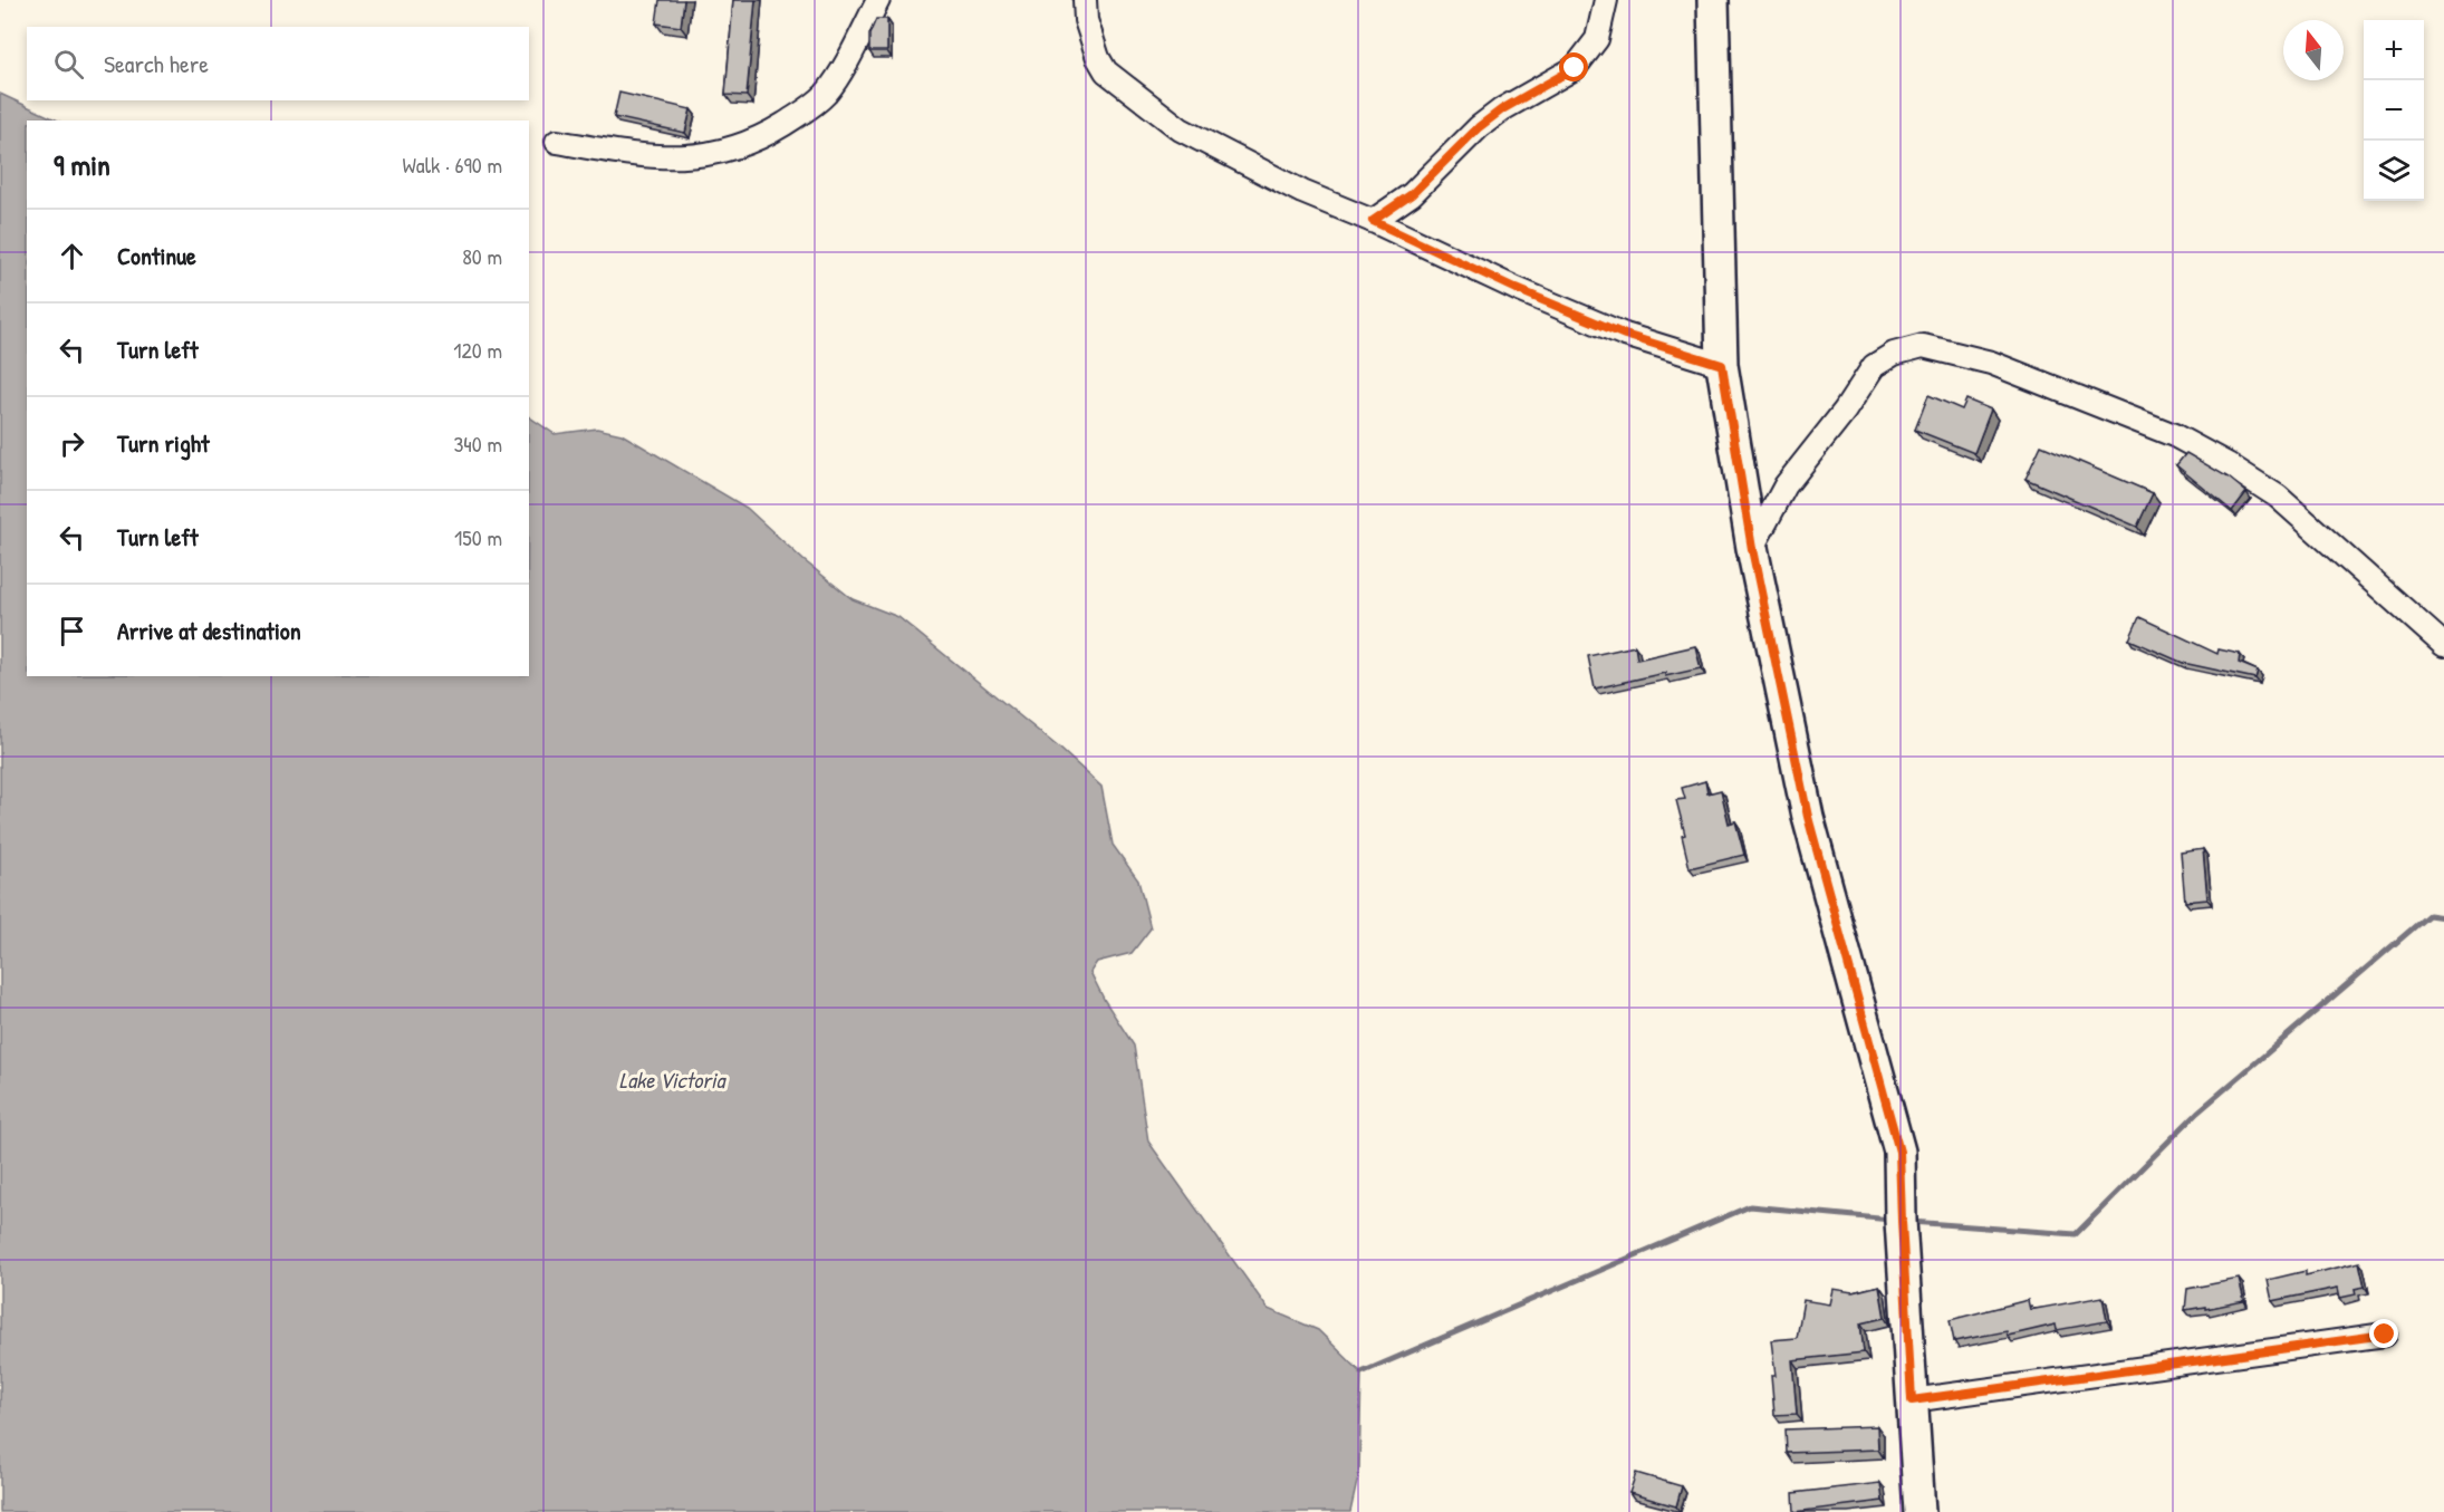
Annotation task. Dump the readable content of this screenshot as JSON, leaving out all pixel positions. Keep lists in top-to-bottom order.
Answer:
{
  "water": ["Lake Victoria"],
  "north": "top",
  "page": {
    "map_buttons": ["+", "−"],
    "search": "Search here",
    "heading": ["9 min", "Walk · 690 m"],
    "list": [
      ["Continue", "80 m"],
      ["Turn left", "120 m"],
      ["Turn right", "340 m"],
      ["Turn left", "150 m"],
      "Arrive at destination"
    ]
  }
}
